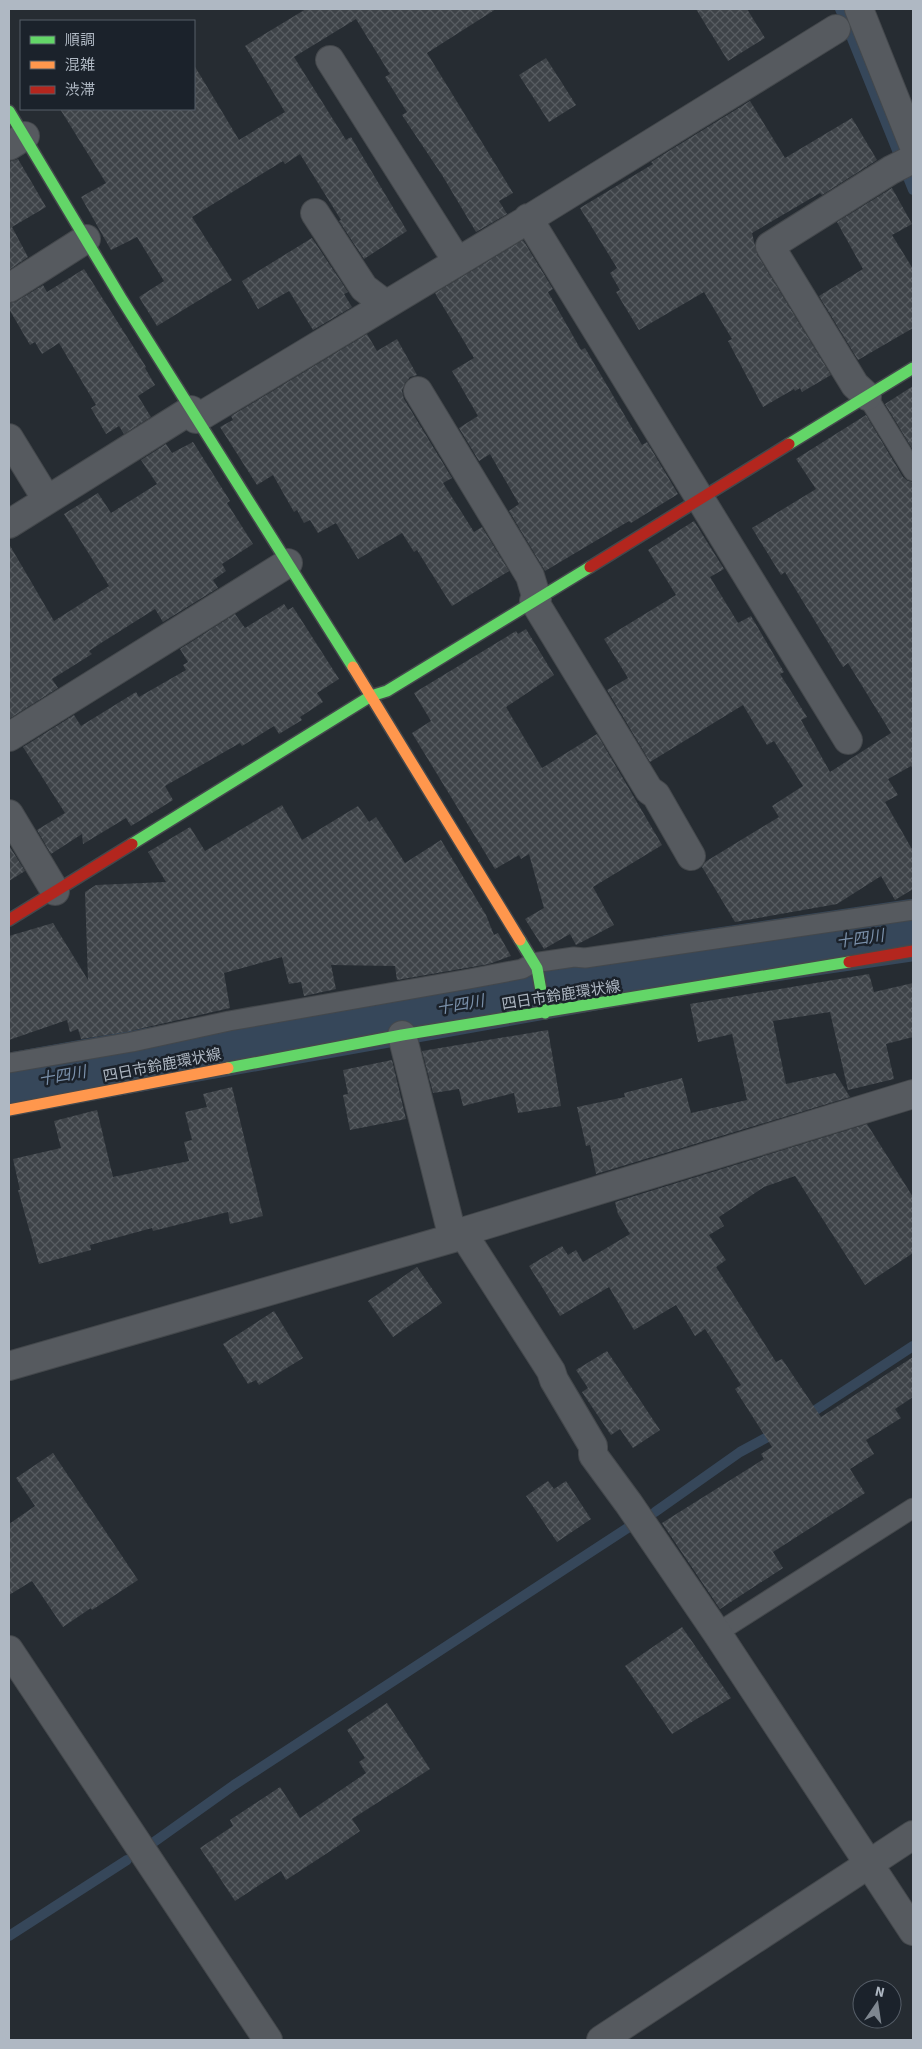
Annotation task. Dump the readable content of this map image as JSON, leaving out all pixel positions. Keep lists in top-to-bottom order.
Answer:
{
  "streets": {
    "street": ["四日市鈴鹿環状線"]
  },
  "water": ["十四川"],
  "legend": ["順調", "混雑", "渋滞"],
  "north": "top"
}
